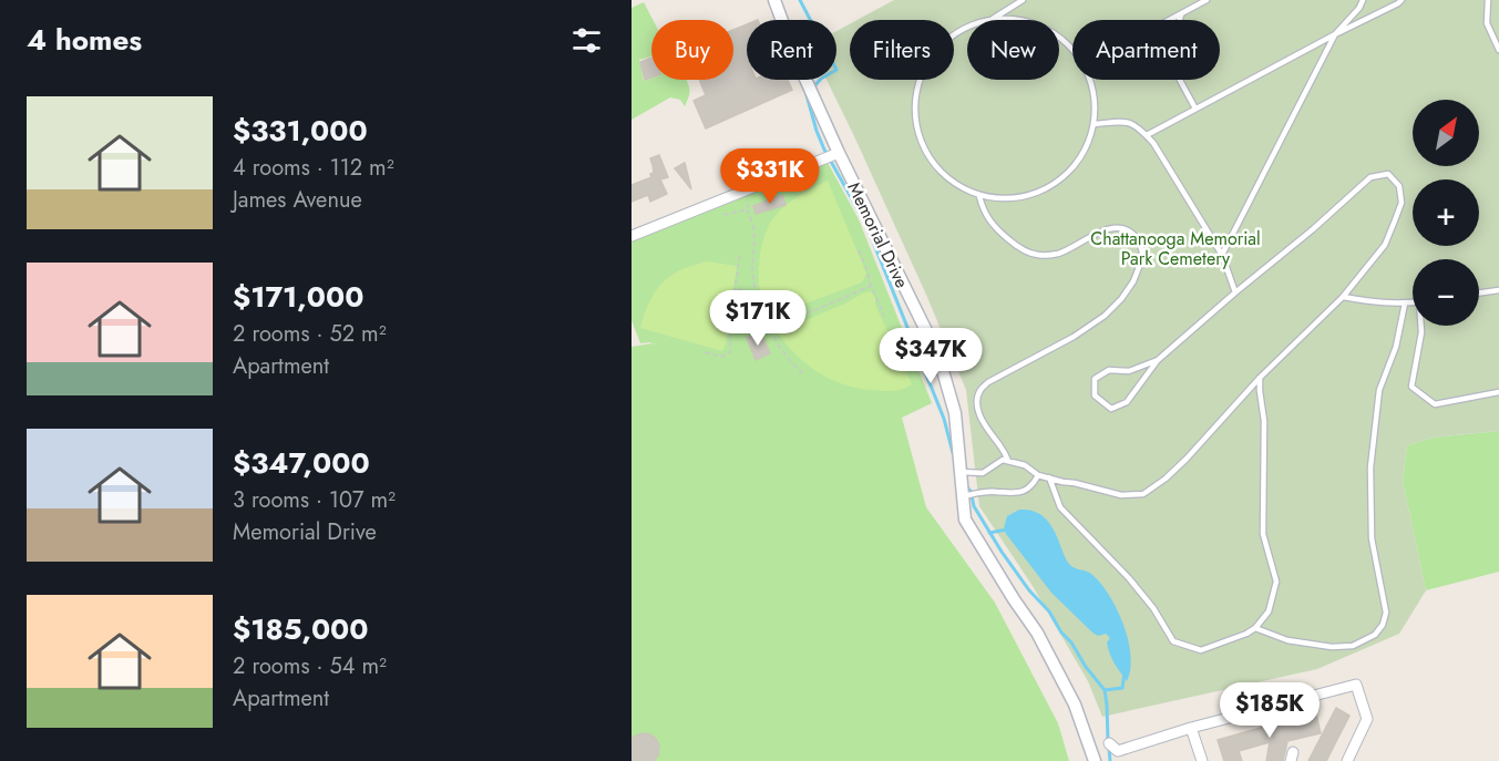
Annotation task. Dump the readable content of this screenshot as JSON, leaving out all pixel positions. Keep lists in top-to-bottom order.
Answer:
{
  "streets": {
    "street": ["Memorial Drive"]
  },
  "parks": ["Chattanooga Memorial Park Cemetery"],
  "north": "top right",
  "page": {
    "heading": "4 homes",
    "chip": [
      "Buy",
      "Rent",
      "Filters",
      "New",
      "Apartment"
    ],
    "list": [
      {
        "name": "$331,000",
        "note": "4 rooms · 112 m² · James Avenue"
      },
      {
        "name": "$171,000",
        "note": "2 rooms · 52 m² · Apartment"
      },
      {
        "name": "$347,000",
        "note": "3 rooms · 107 m² · Memorial Drive"
      },
      {
        "name": "$185,000",
        "note": "2 rooms · 54 m² · Apartment"
      }
    ],
    "map_buttons": ["+", "−"],
    "price": [
      "$331K",
      "$171K",
      "$347K",
      "$185K"
    ]
  }
}
